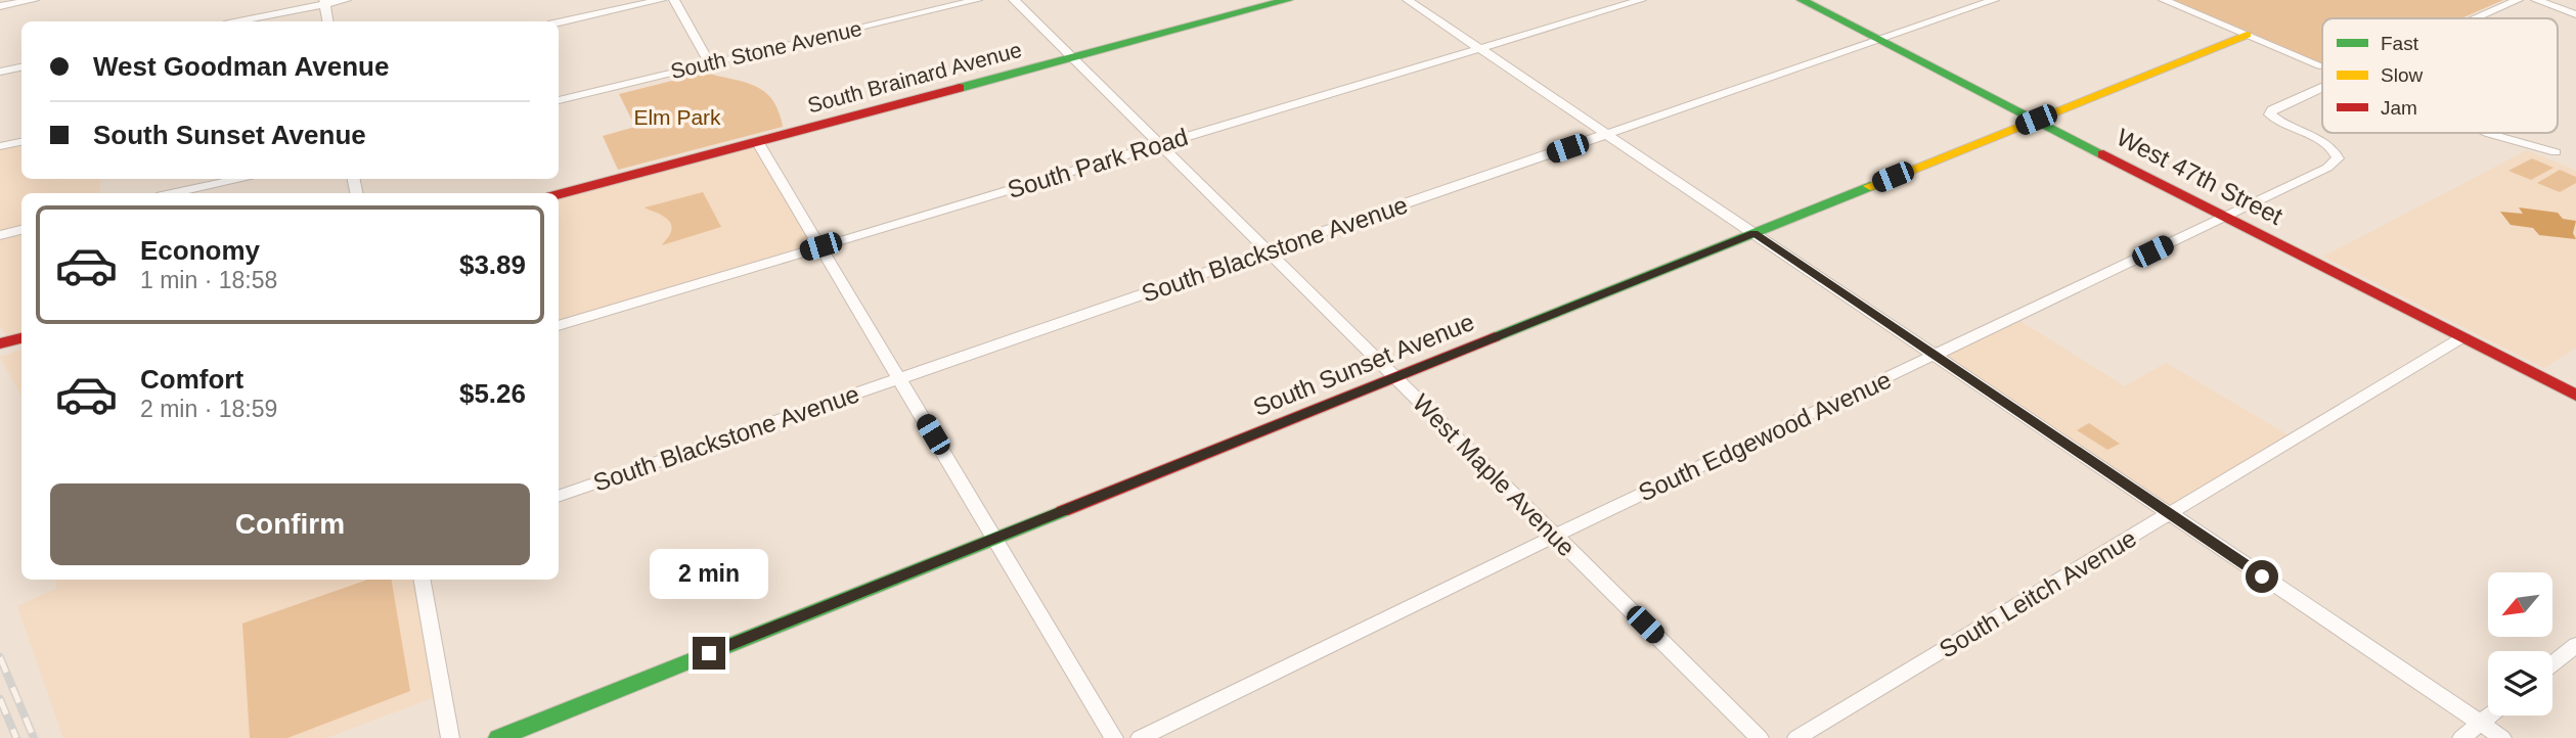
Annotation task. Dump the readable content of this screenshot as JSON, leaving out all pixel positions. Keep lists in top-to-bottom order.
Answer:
{
  "streets": {
    "street": [
      "South Stone Avenue",
      "South Brainard Avenue",
      "South Park Road",
      "West 47th Street",
      "South Blackstone Avenue",
      "South Sunset Avenue",
      "South Edgewood Avenue",
      "West Maple Avenue",
      "South Leitch Avenue"
    ]
  },
  "crossings": [
    ["South Brainard Avenue", "West Maple Avenue"],
    ["South Park Road", "West Maple Avenue"],
    ["West 47th Street", "South Blackstone Avenue"],
    ["West 47th Street", "South Sunset Avenue"],
    ["West 47th Street", "South Edgewood Avenue"],
    ["West 47th Street", "South Leitch Avenue"],
    ["South Blackstone Avenue", "West Maple Avenue"],
    ["South Sunset Avenue", "West Maple Avenue"],
    ["South Edgewood Avenue", "West Maple Avenue"]
  ],
  "parks": ["Elm Park"],
  "legend": ["Fast", "Slow", "Jam"],
  "north": "bottom left",
  "page": {
    "banner": ["West Goodman Avenue", "South Sunset Avenue"],
    "list": [
      {
        "name": "Economy",
        "note": "1 min · 18:58",
        "value": "$3.89"
      },
      {
        "name": "Comfort",
        "note": "2 min · 18:59",
        "value": "$5.26"
      }
    ],
    "buttons": "Confirm",
    "bubble": "2 min"
  }
}
